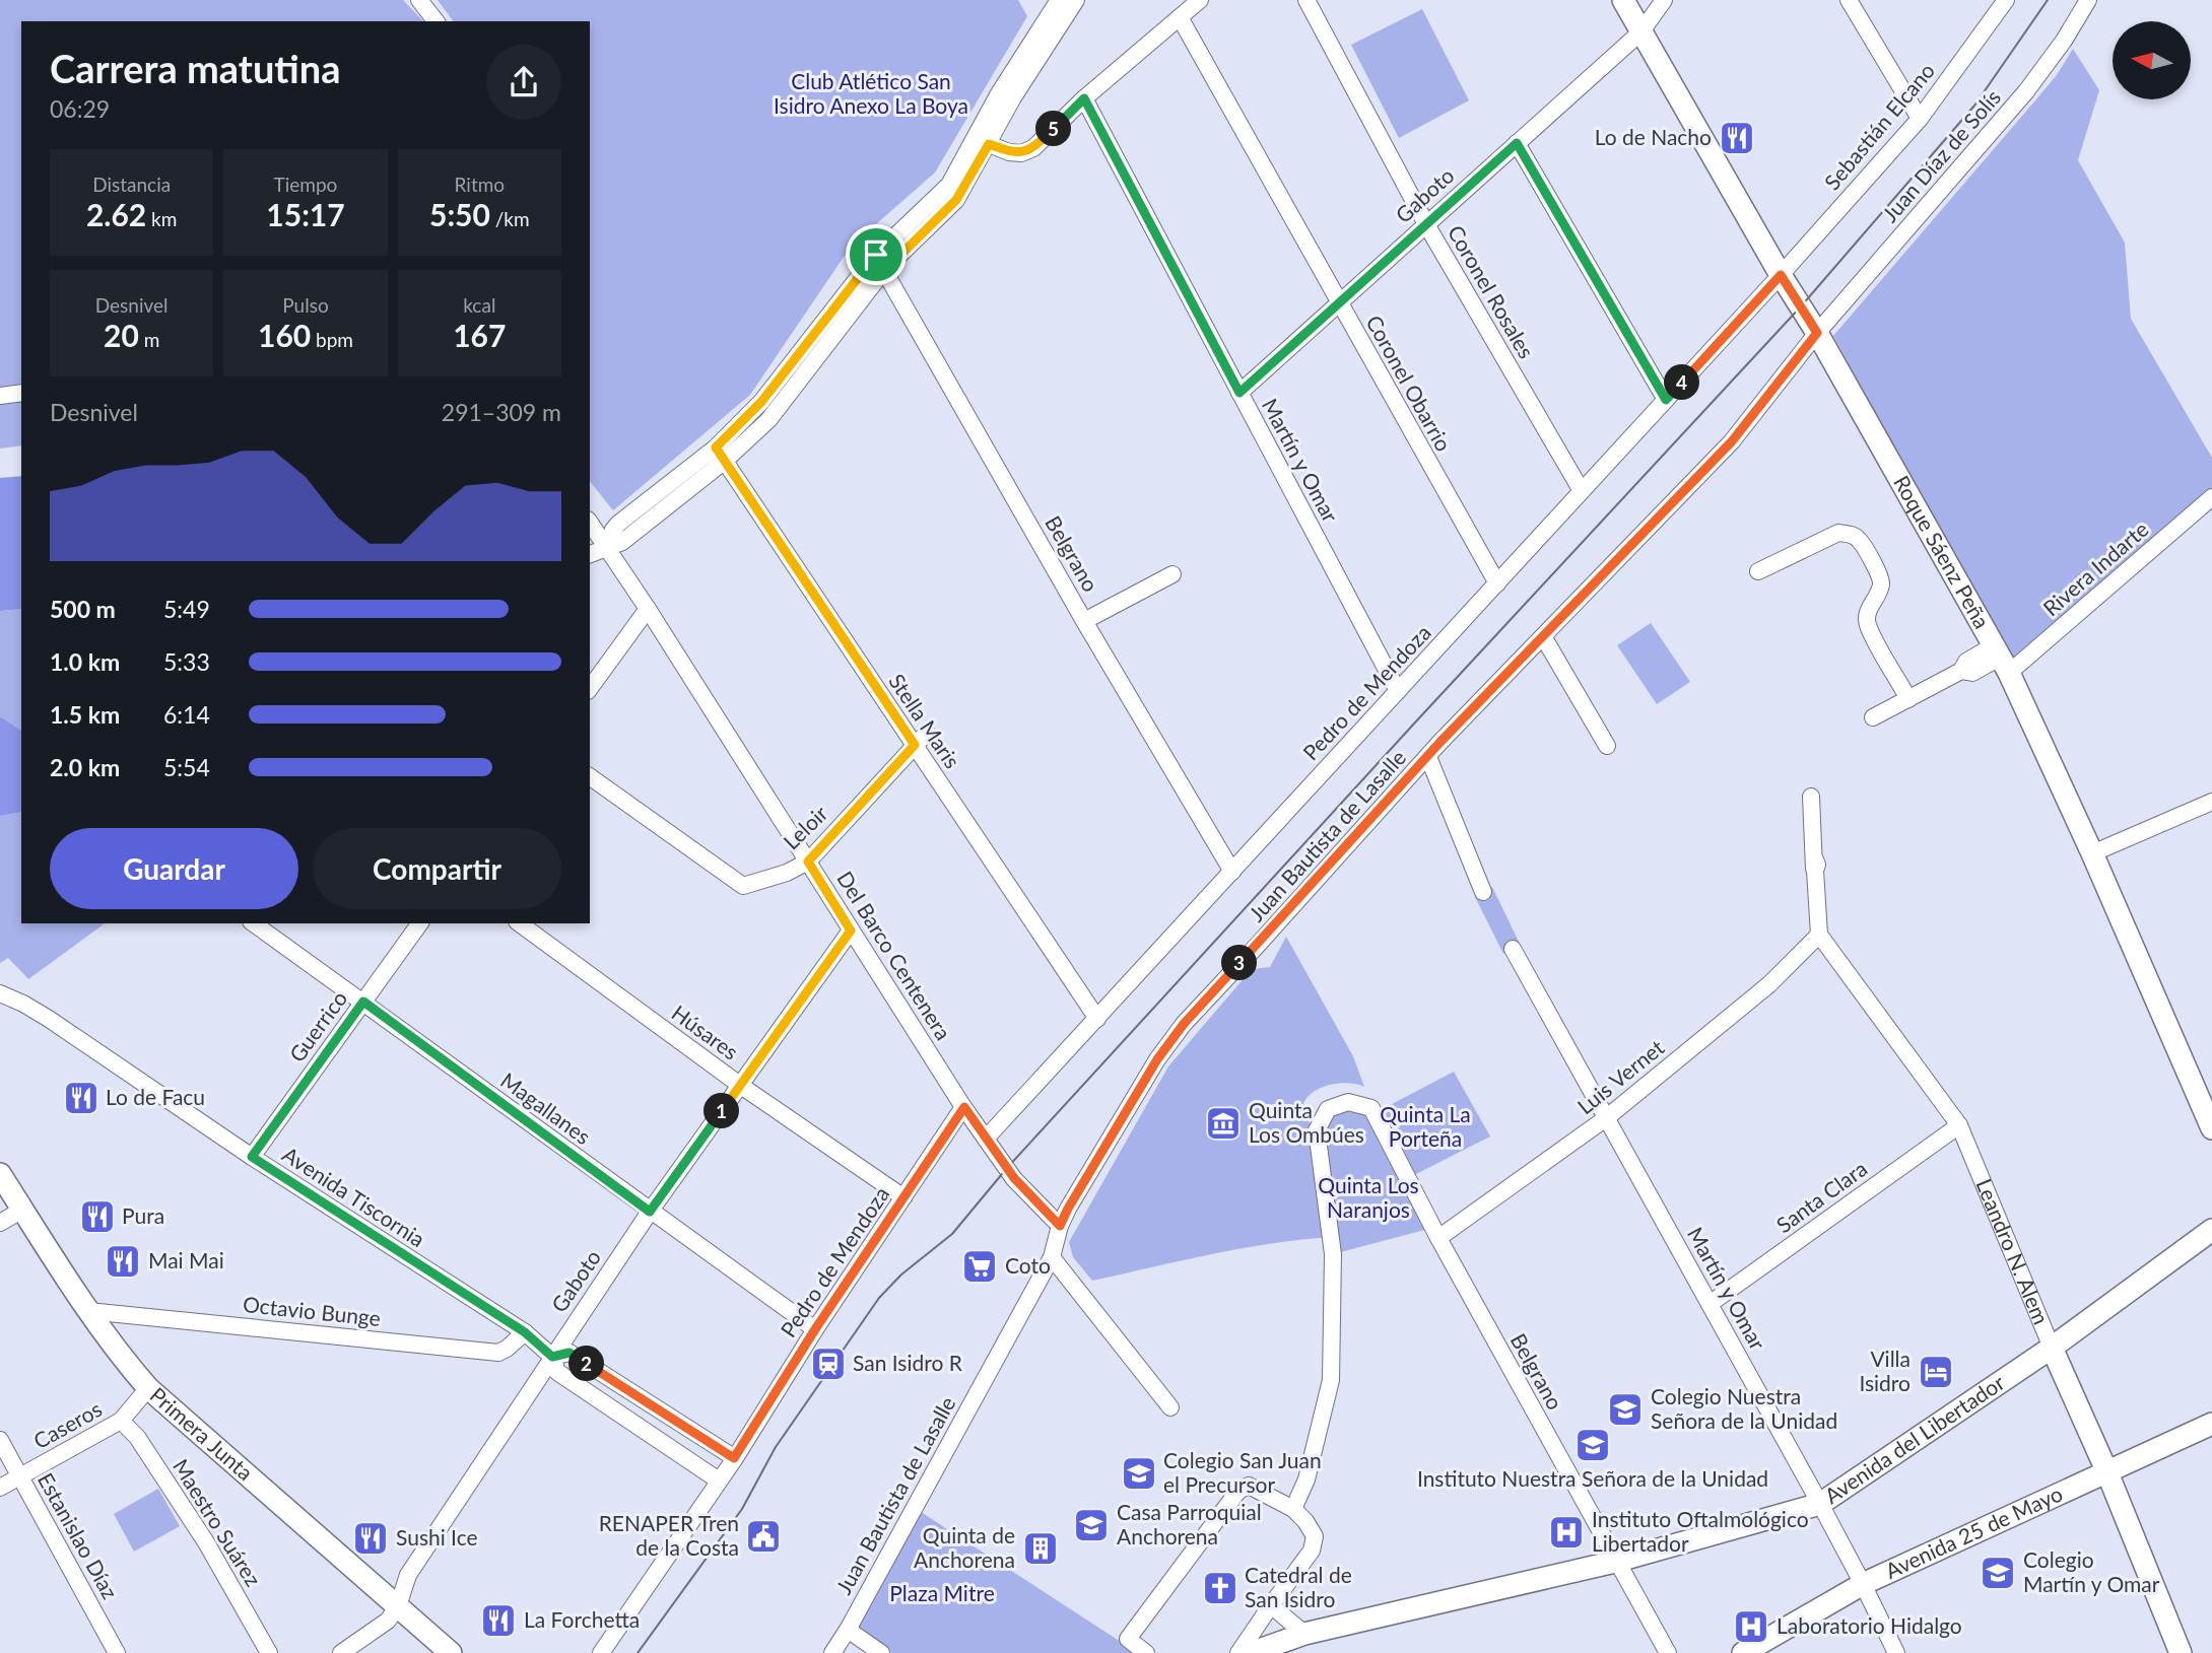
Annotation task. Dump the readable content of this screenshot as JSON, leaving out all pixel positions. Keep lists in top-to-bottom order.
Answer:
{
  "streets": {
    "main road": [
      "Roque Sáenz Peña",
      "Leandro N. Alem",
      "Primera Junta",
      "Avenida del Libertador",
      "Avenida 25 de Mayo"
    ],
    "street": [
      "Sebastián Elcano",
      "Juan Díaz de Solís",
      "Gaboto",
      "Coronel Rosales",
      "Coronel Obarrio",
      "Martín y Omar",
      "Belgrano",
      "Rivera Indarte",
      "Pedro de Mendoza",
      "Stella Maris",
      "Leloir",
      "Juan Bautista de Lasalle",
      "Del Barco Centenera",
      "Guerrico",
      "Húsares",
      "Luis Vernet",
      "Magallanes",
      "Avenida Tiscornia",
      "Santa Clara",
      "Octavio Bunge",
      "Caseros",
      "Maestro Suárez",
      "Estanislao Díaz"
    ]
  },
  "crossings": [
    ["Sebastián Elcano", "Roque Sáenz Peña"],
    ["Sebastián Elcano", "Pedro de Mendoza"],
    ["Juan Díaz de Solís", "Roque Sáenz Peña"],
    ["Juan Díaz de Solís", "Juan Bautista de Lasalle"],
    ["Gaboto", "Coronel Rosales"],
    ["Gaboto", "Coronel Obarrio"],
    ["Gaboto", "Martín y Omar"],
    ["Gaboto", "Roque Sáenz Peña"],
    ["Gaboto", "Del Barco Centenera"],
    ["Gaboto", "Húsares"],
    ["Gaboto", "Magallanes"],
    ["Gaboto", "Avenida Tiscornia"],
    ["Gaboto", "Primera Junta"],
    ["Coronel Rosales", "Pedro de Mendoza"],
    ["Coronel Obarrio", "Pedro de Mendoza"],
    ["Martín y Omar", "Pedro de Mendoza"],
    ["Martín y Omar", "Luis Vernet"],
    ["Martín y Omar", "Santa Clara"],
    ["Martín y Omar", "Avenida del Libertador"],
    ["Martín y Omar", "Avenida 25 de Mayo"],
    ["Roque Sáenz Peña", "Rivera Indarte"],
    ["Roque Sáenz Peña", "Pedro de Mendoza"],
    ["Roque Sáenz Peña", "Juan Bautista de Lasalle"],
    ["Belgrano", "Pedro de Mendoza"],
    ["Belgrano", "Luis Vernet"],
    ["Belgrano", "Avenida del Libertador"],
    ["Pedro de Mendoza", "Stella Maris"],
    ["Pedro de Mendoza", "Del Barco Centenera"],
    ["Pedro de Mendoza", "Húsares"],
    ["Pedro de Mendoza", "Magallanes"],
    ["Pedro de Mendoza", "Avenida Tiscornia"],
    ["Stella Maris", "Leloir"],
    ["Leloir", "Del Barco Centenera"],
    ["Juan Bautista de Lasalle", "Del Barco Centenera"],
    ["Guerrico", "Magallanes"],
    ["Guerrico", "Avenida Tiscornia"],
    ["Luis Vernet", "Leandro N. Alem"],
    ["Avenida Tiscornia", "Octavio Bunge"],
    ["Santa Clara", "Leandro N. Alem"],
    ["Leandro N. Alem", "Avenida del Libertador"],
    ["Leandro N. Alem", "Avenida 25 de Mayo"],
    ["Octavio Bunge", "Primera Junta"],
    ["Caseros", "Primera Junta"],
    ["Caseros", "Maestro Suárez"],
    ["Caseros", "Estanislao Díaz"]
  ],
  "parks": [
    "Club Atlético San Isidro Anexo La Boya",
    "Quinta La Porteña",
    "Quinta Los Naranjos",
    "Plaza Mitre"
  ],
  "places": {
    "restaurant": [
      "Lo de Nacho",
      "Lo de Facu",
      "Pura",
      "Mai Mai",
      "Sushi Ice",
      "La Forchetta"
    ],
    "museum": ["Quinta Los Ombúes"],
    "supermarket": ["Coto"],
    "station": ["San Isidro R"],
    "hotel": ["Villa Isidro"],
    "school or university": [
      "Colegio Nuestra Señora de la Unidad",
      "Instituto Nuestra Señora de la Unidad",
      "Colegio San Juan el Precursor",
      "Casa Parroquial Anchorena",
      "Colegio Martín y Omar"
    ],
    "hospital": ["Instituto Oftalmológico Libertador", "Laboratorio Hidalgo"],
    "public building": ["RENAPER Tren de la Costa"],
    "building": ["Quinta de Anchorena"],
    "church": ["Catedral de San Isidro"]
  },
  "north": "left",
  "page": {
    "heading": ["Carrera matutina", "06:29"],
    "pins": [
      "5",
      "4",
      "3",
      "1",
      "2"
    ],
    "stats": [
      ["Distancia", "2.62 km"],
      ["Tiempo", "15:17"],
      ["Ritmo", "5:50 /km"],
      ["Desnivel", "20 m"],
      ["Pulso", "160 bpm"],
      ["kcal", "167"]
    ],
    "chart": ["Desnivel", "291–309 m"],
    "list": [
      {
        "name": "500 m",
        "note": "5:49"
      },
      {
        "name": "1.0 km",
        "note": "5:33"
      },
      {
        "name": "1.5 km",
        "note": "6:14"
      },
      {
        "name": "2.0 km",
        "note": "5:54"
      }
    ],
    "buttons": ["Guardar", "Compartir"]
  }
}
